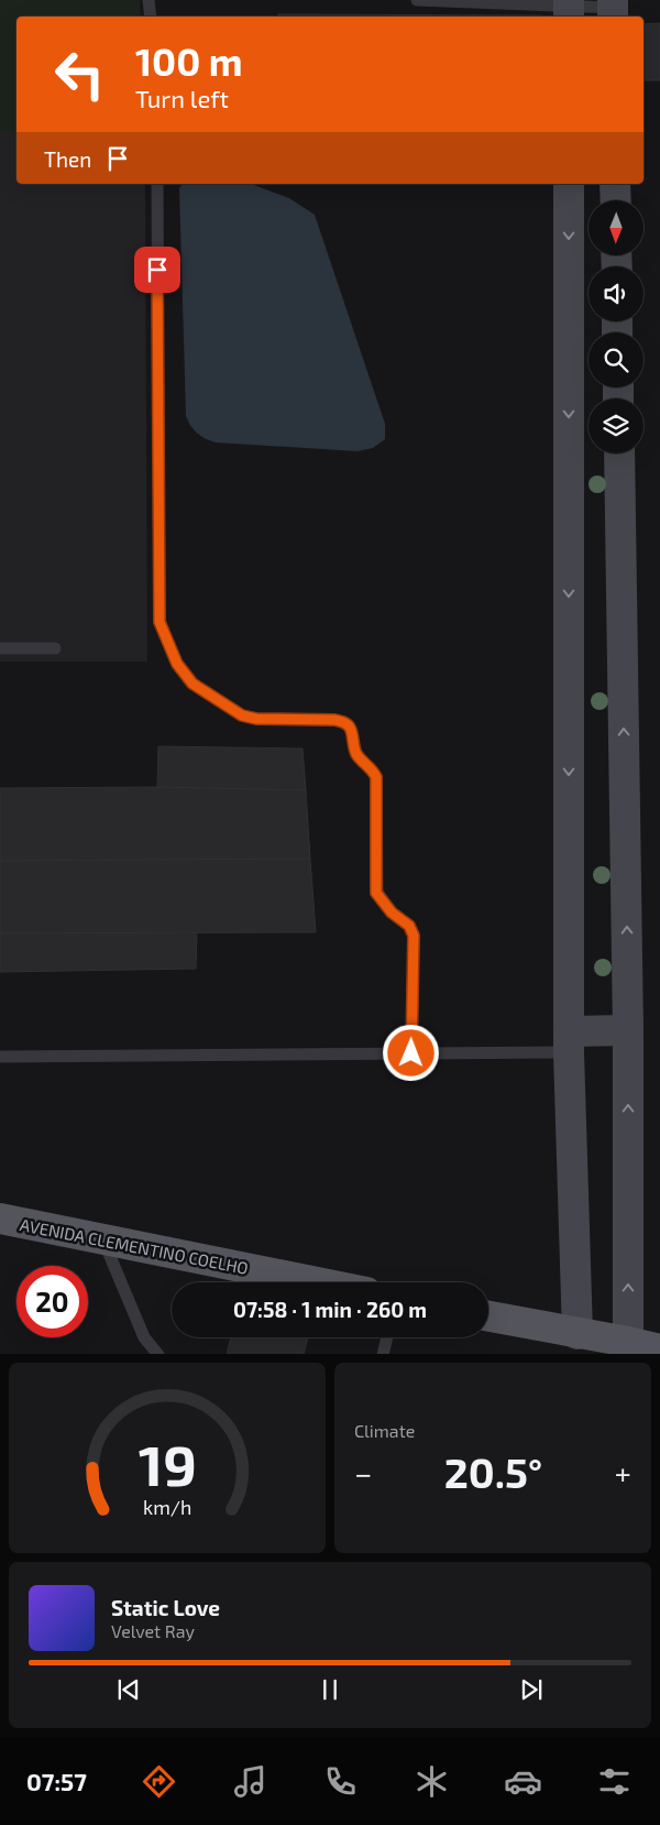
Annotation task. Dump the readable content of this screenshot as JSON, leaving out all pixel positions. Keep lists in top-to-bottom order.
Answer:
{
  "streets": {
    "main road": ["AVENIDA CLEMENTINO COELHO"]
  },
  "north": "bottom",
  "page": {
    "turn": ["100 m", "Turn left"],
    "then": "Then",
    "limit": "20",
    "trip": "07:58 · 1 min · 260 m",
    "tile": "Climate",
    "heat": ["−", "20.5°", "+"],
    "song": ["Static Love", "Velvet Ray"],
    "tabs": "07:57",
    "gauge": ["19", "km/h"]
  }
}
